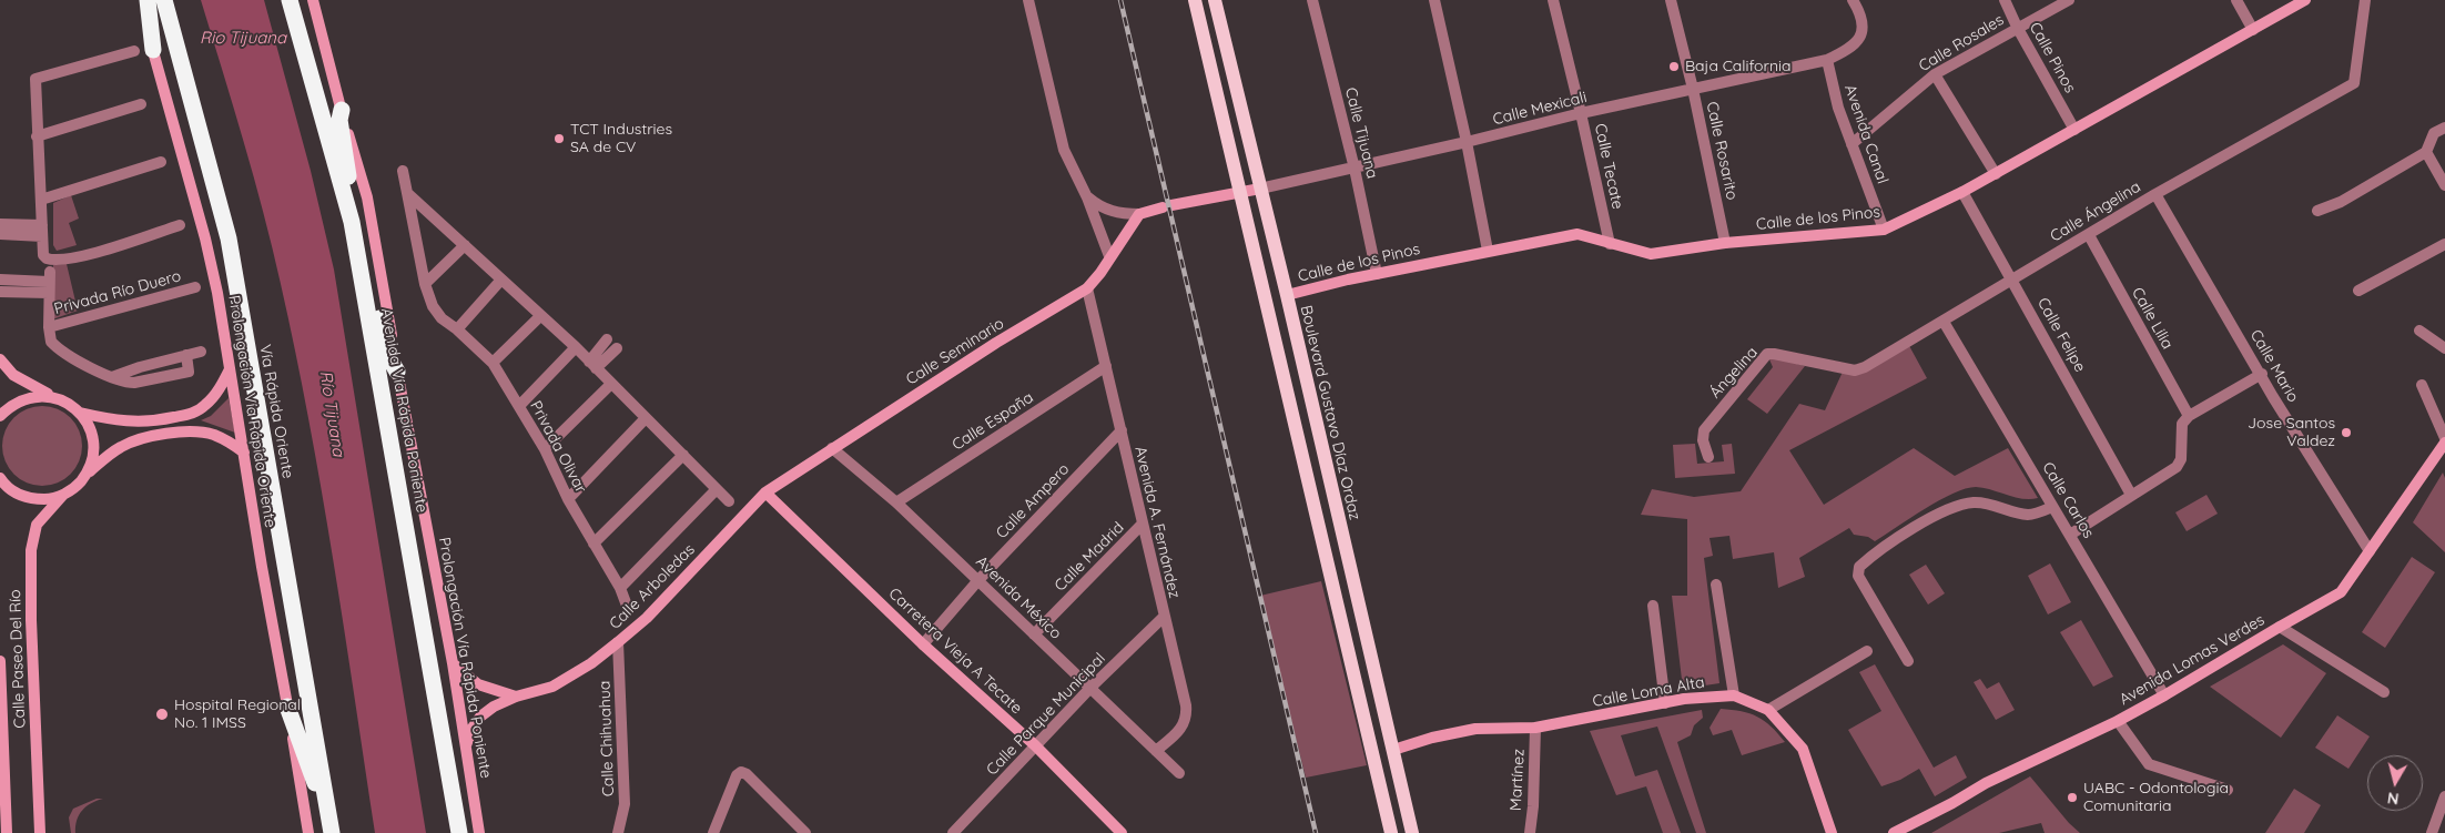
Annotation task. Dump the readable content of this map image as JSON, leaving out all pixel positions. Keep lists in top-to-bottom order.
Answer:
{
  "streets": {
    "highway": ["Avenida Vía Rápida Poniente", "Vía Rápida Oriente"],
    "main road": ["Boulevard Gustavo Díaz Ordaz"],
    "street": [
      "Calle Rosales",
      "Calle Pinos",
      "Calle Mexicali",
      "Calle Tijuana",
      "Avenida Canal",
      "Calle Rosarito",
      "Calle Tecate",
      "Calle Ángelina",
      "Calle de los Pinos",
      "Privada Río Duero",
      "Calle Lilia",
      "Calle Felipe",
      "Calle Seminario",
      "Calle Mario",
      "Ángelina",
      "Prolongación Vía Rápida Oriente",
      "Calle España",
      "Privada Olivar",
      "Calle Carlos",
      "Calle Ampero",
      "Avenida A. Fernández",
      "Calle Madrid",
      "Calle Arboledas",
      "Avenida México",
      "Carretera Vieja A Tecate",
      "Prolongación Vía Rápida Poniente",
      "Calle Paseo Del Río",
      "Avenida Lomas Verdes",
      "Calle Loma Alta",
      "Calle Parque Municipal",
      "Calle Chihuahua",
      "Martínez"
    ]
  },
  "crossings": [
    ["Calle Rosales", "Calle Pinos"],
    ["Calle Rosales", "Avenida Canal"],
    ["Calle Pinos", "Calle de los Pinos"],
    ["Calle Mexicali", "Calle Tijuana"],
    ["Calle Mexicali", "Avenida Canal"],
    ["Calle Mexicali", "Calle Rosarito"],
    ["Calle Mexicali", "Calle Tecate"],
    ["Calle Mexicali", "Boulevard Gustavo Díaz Ordaz"],
    ["Calle Tijuana", "Calle de los Pinos"],
    ["Avenida Canal", "Calle de los Pinos"],
    ["Calle Rosarito", "Calle de los Pinos"],
    ["Calle Tecate", "Calle de los Pinos"],
    ["Calle Ángelina", "Calle Lilia"],
    ["Calle Ángelina", "Calle Felipe"],
    ["Calle Ángelina", "Calle Mario"],
    ["Calle Ángelina", "Ángelina"],
    ["Calle Ángelina", "Calle Carlos"],
    ["Calle de los Pinos", "Calle Felipe"],
    ["Calle de los Pinos", "Boulevard Gustavo Díaz Ordaz"],
    ["Calle Seminario", "Avenida A. Fernández"],
    ["Calle Seminario", "Calle Arboledas"],
    ["Calle Seminario", "Avenida México"],
    ["Calle Seminario", "Carretera Vieja A Tecate"],
    ["Calle Mario", "Avenida Lomas Verdes"],
    ["Prolongación Vía Rápida Oriente", "Calle Paseo Del Río"],
    ["Boulevard Gustavo Díaz Ordaz", "Calle Loma Alta"],
    ["Calle España", "Avenida A. Fernández"],
    ["Calle España", "Avenida México"],
    ["Calle Carlos", "Avenida Lomas Verdes"],
    ["Calle Ampero", "Avenida A. Fernández"],
    ["Calle Ampero", "Avenida México"],
    ["Calle Ampero", "Carretera Vieja A Tecate"],
    ["Avenida A. Fernández", "Calle Madrid"],
    ["Avenida A. Fernández", "Avenida México"],
    ["Avenida A. Fernández", "Calle Parque Municipal"],
    ["Calle Madrid", "Avenida México"],
    ["Calle Arboledas", "Carretera Vieja A Tecate"],
    ["Calle Arboledas", "Prolongación Vía Rápida Poniente"],
    ["Calle Arboledas", "Calle Chihuahua"],
    ["Avenida México", "Calle Parque Municipal"],
    ["Carretera Vieja A Tecate", "Calle Parque Municipal"],
    ["Calle Loma Alta", "Martínez"]
  ],
  "water": ["Rio Tijuana", "Río Tijuana"],
  "places": [
    "Baja California",
    "TCT Industries SA de CV",
    "Jose Santos Valdez",
    "Hospital Regional No. 1 IMSS",
    "UABC - Odontologia Comunitaria"
  ],
  "north": "bottom"
}
